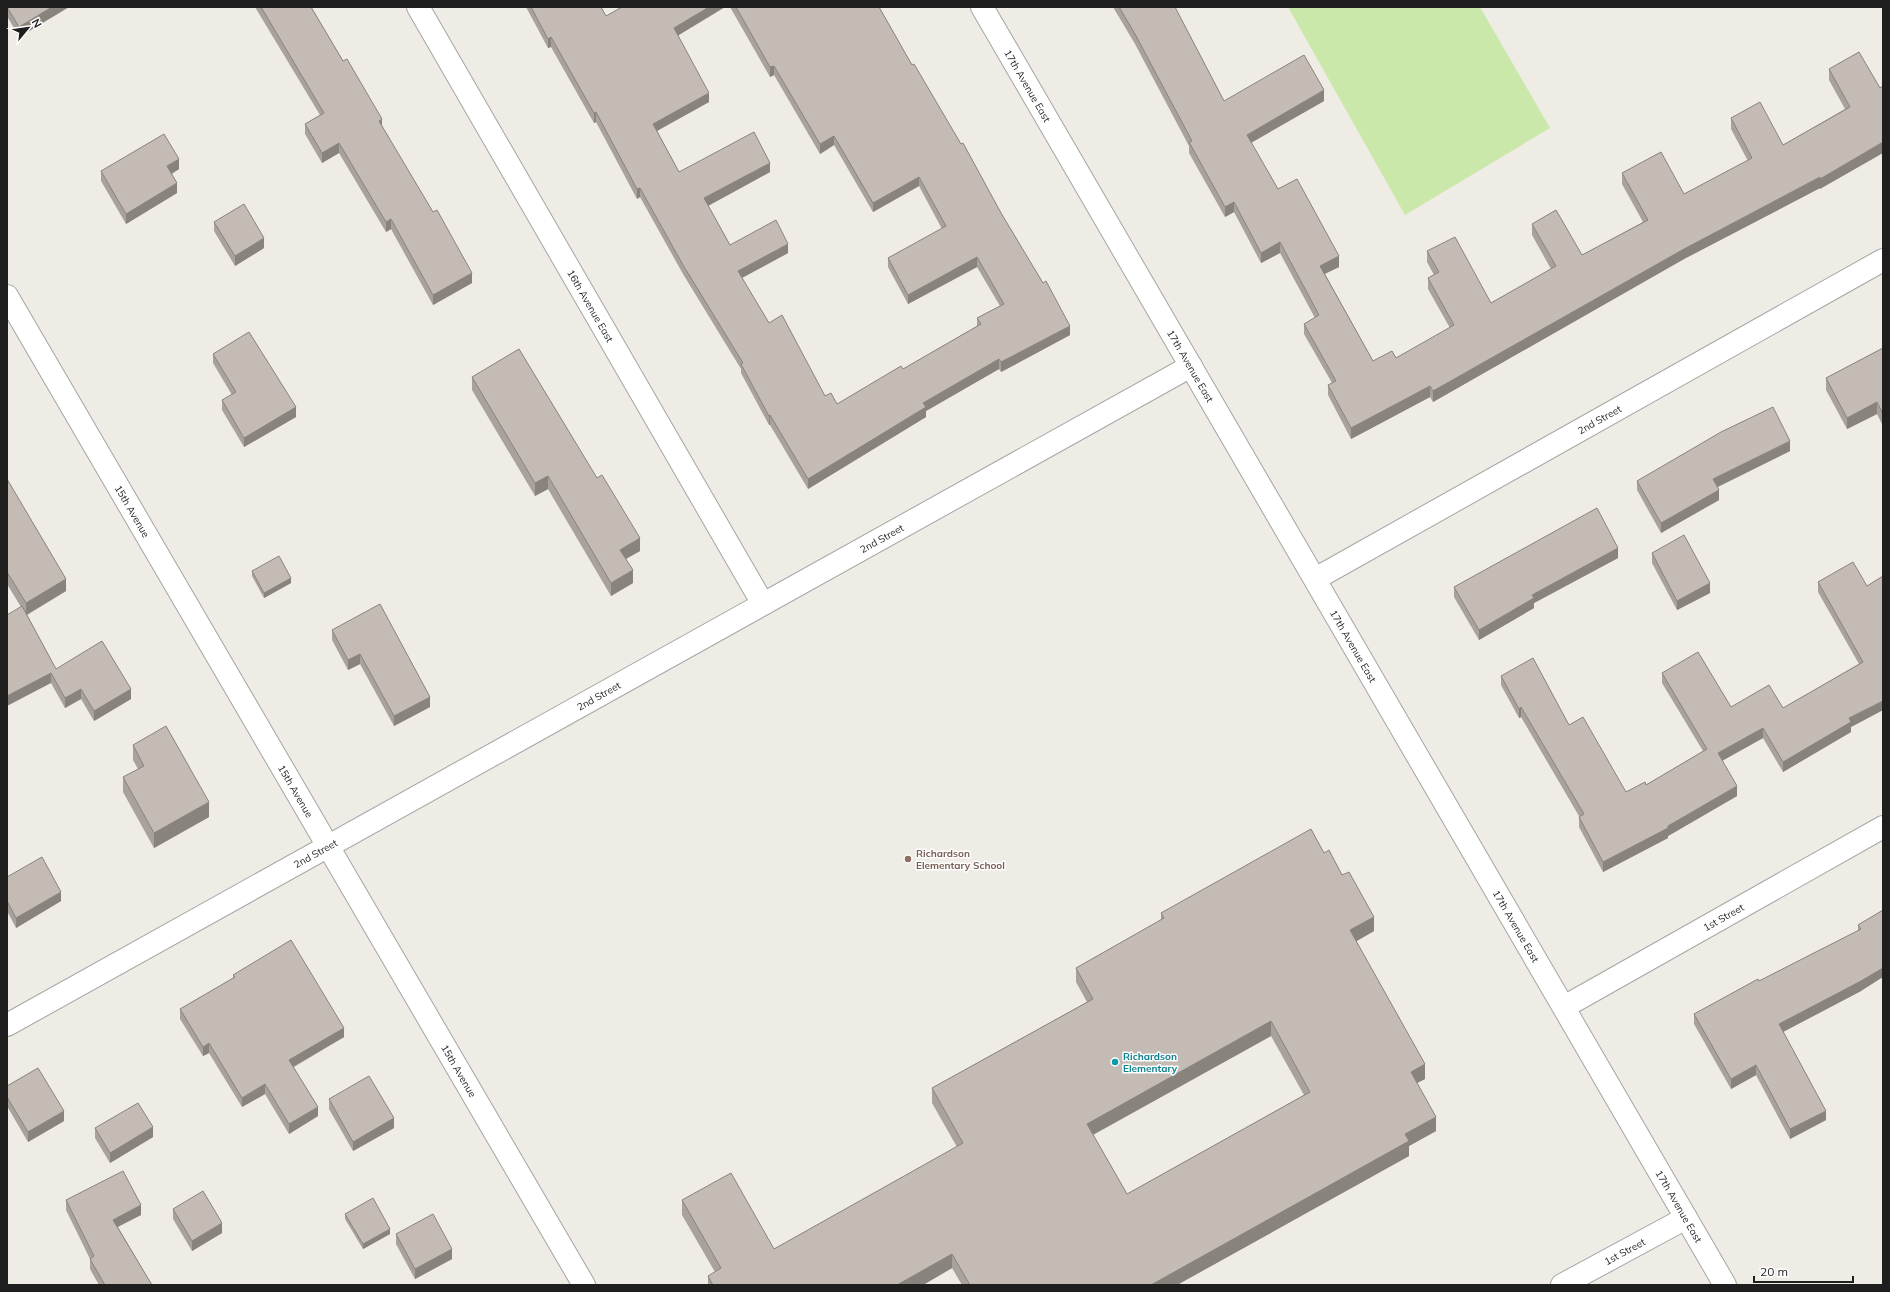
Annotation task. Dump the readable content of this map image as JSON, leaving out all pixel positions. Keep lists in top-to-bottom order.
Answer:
{
  "streets": {
    "street": [
      "17th Avenue East",
      "16th Avenue East",
      "2nd Street",
      "15th Avenue",
      "1st Street"
    ]
  },
  "crossings": [
    ["17th Avenue East", "2nd Street"],
    ["17th Avenue East", "1st Street"],
    ["16th Avenue East", "2nd Street"],
    ["2nd Street", "15th Avenue"]
  ],
  "places": ["Richardson Elementary School", "Richardson Elementary"],
  "scale_bar": "20 m",
  "north": "top right"
}
